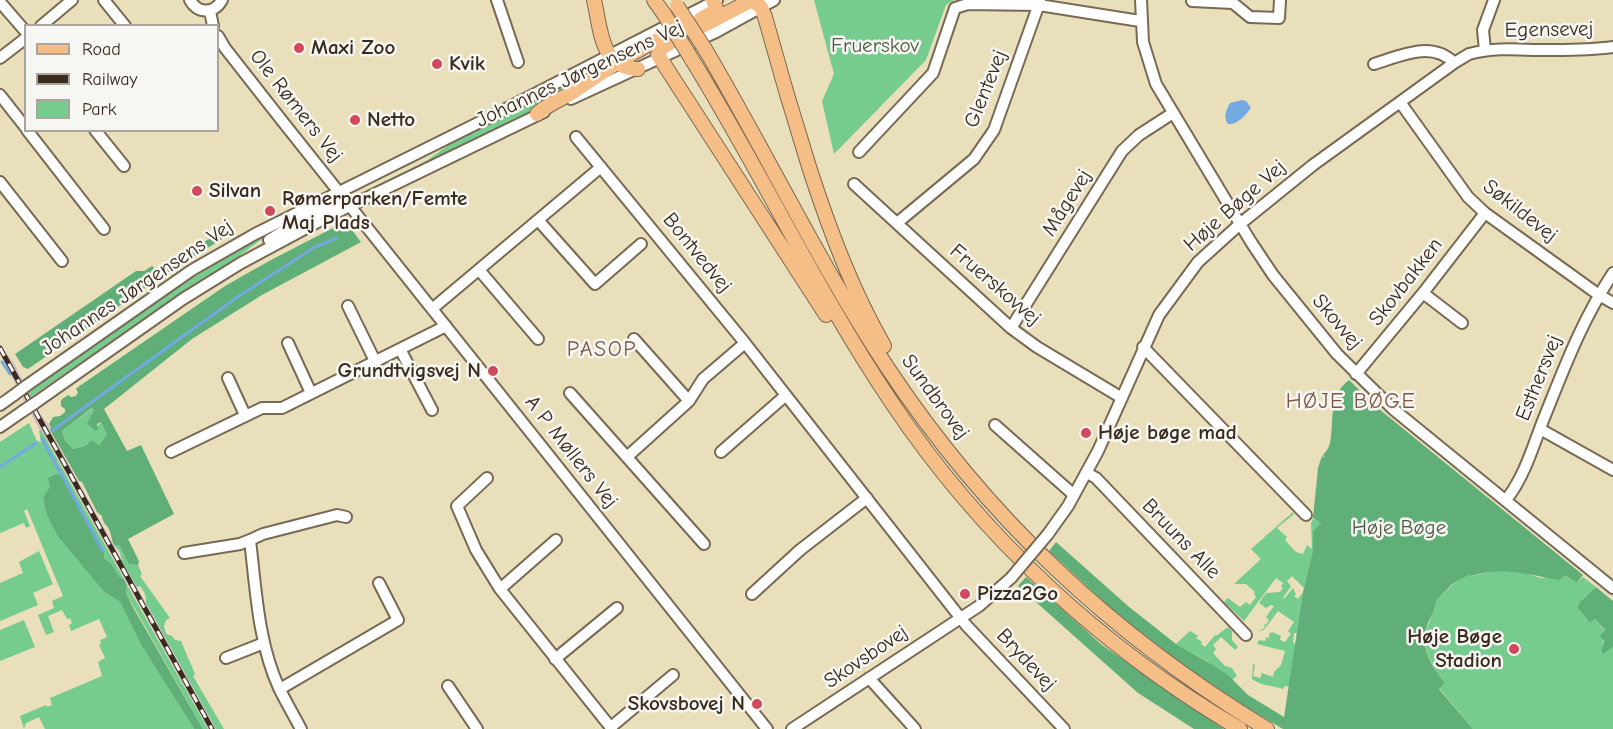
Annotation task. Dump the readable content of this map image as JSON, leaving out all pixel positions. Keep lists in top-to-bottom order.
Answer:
{
  "streets": {
    "main road": ["Sundbrovej"],
    "street": [
      "Egensevej",
      "Johannes Jørgensens Vej",
      "Glentevej",
      "Ole Rømers Vej",
      "Mågevej",
      "Høje Bøge Vej",
      "Søkildevej",
      "Bontvedvej",
      "Skovbakken",
      "Fruerskovvej",
      "Skovvej",
      "Esthersvej",
      "A P Møllers Vej",
      "Bruuns Alle",
      "Skovsbovej",
      "Brydevej"
    ]
  },
  "crossings": [
    ["Egensevej", "Høje Bøge Vej"],
    ["Johannes Jørgensens Vej", "Ole Rømers Vej"],
    ["Johannes Jørgensens Vej", "A P Møllers Vej"],
    ["Glentevej", "Fruerskovvej"],
    ["Ole Rømers Vej", "A P Møllers Vej"],
    ["Mågevej", "Fruerskovvej"],
    ["Mågevej", "Skovvej"],
    ["Høje Bøge Vej", "Søkildevej"],
    ["Høje Bøge Vej", "Bontvedvej"],
    ["Høje Bøge Vej", "Fruerskovvej"],
    ["Høje Bøge Vej", "Skovvej"],
    ["Høje Bøge Vej", "Bruuns Alle"],
    ["Høje Bøge Vej", "Skovsbovej"],
    ["Høje Bøge Vej", "Brydevej"],
    ["Søkildevej", "Skovbakken"],
    ["Søkildevej", "Esthersvej"],
    ["Bontvedvej", "Skovsbovej"],
    ["Bontvedvej", "Brydevej"],
    ["Skovbakken", "Skovvej"],
    ["Skovvej", "Esthersvej"],
    ["Skovsbovej", "Brydevej"]
  ],
  "districts": ["PASOP", "HØJE BØGE"],
  "parks": ["Fruerskov", "Høje Bøge"],
  "places": [
    "Maxi Zoo",
    "Kvik",
    "Netto",
    "Silvan",
    "Rømerparken/Femte Maj Plads",
    "Grundtvigsvej N",
    "Høje bøge mad",
    "Pizza2Go",
    "Høje Bøge Stadion",
    "Skovsbovej N"
  ],
  "legend": ["Road", "Railway", "Park"]
}
